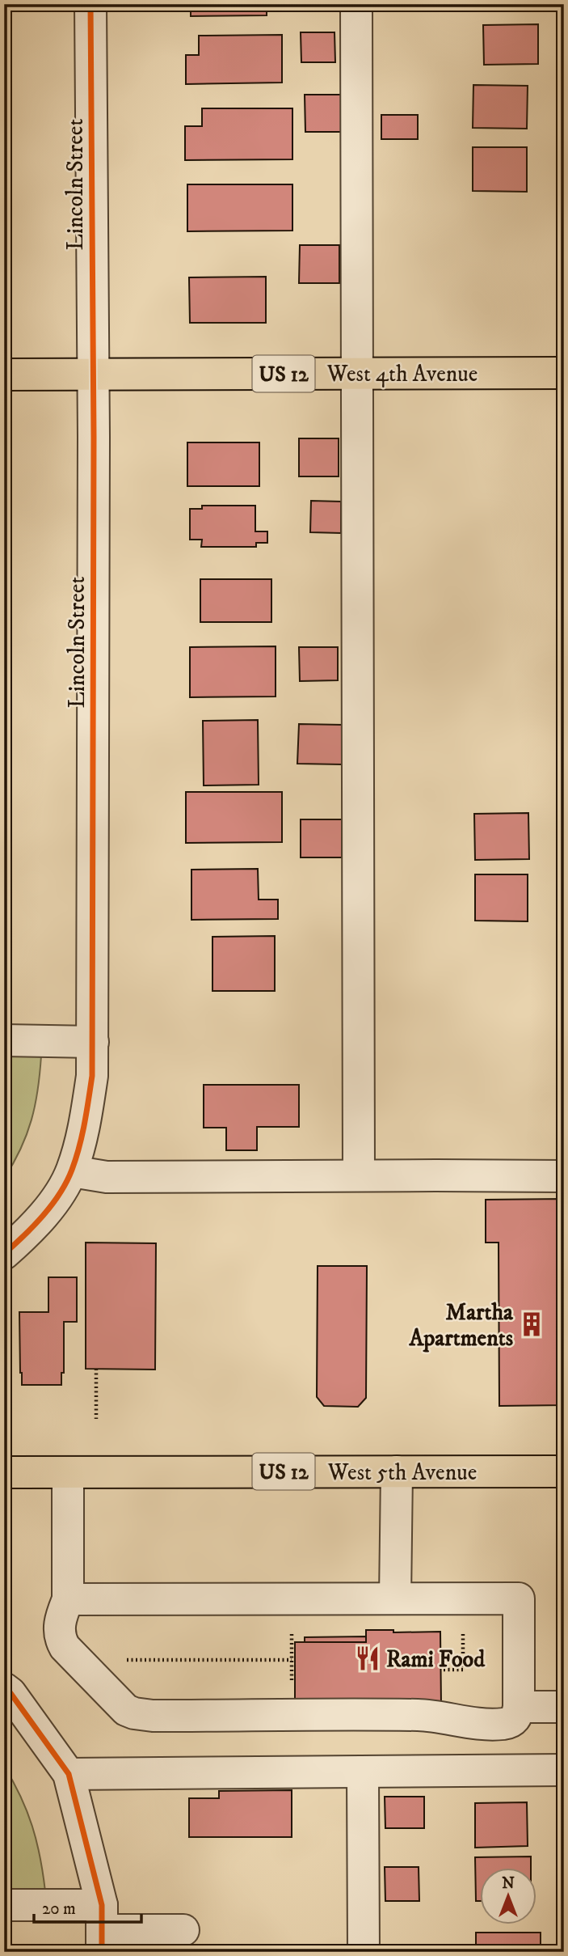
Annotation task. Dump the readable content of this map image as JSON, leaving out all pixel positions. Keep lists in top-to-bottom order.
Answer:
{
  "streets": {
    "main road": ["West 4th Avenue", "US 12", "West 5th Avenue"],
    "street": ["Lincoln Street"]
  },
  "crossings": [
    ["Lincoln Street", "West 4th Avenue"]
  ],
  "places": {
    "building": ["Martha Apartments"],
    "restaurant": ["Rami Food"]
  },
  "scale_bar": "20 m",
  "north": "top"
}
